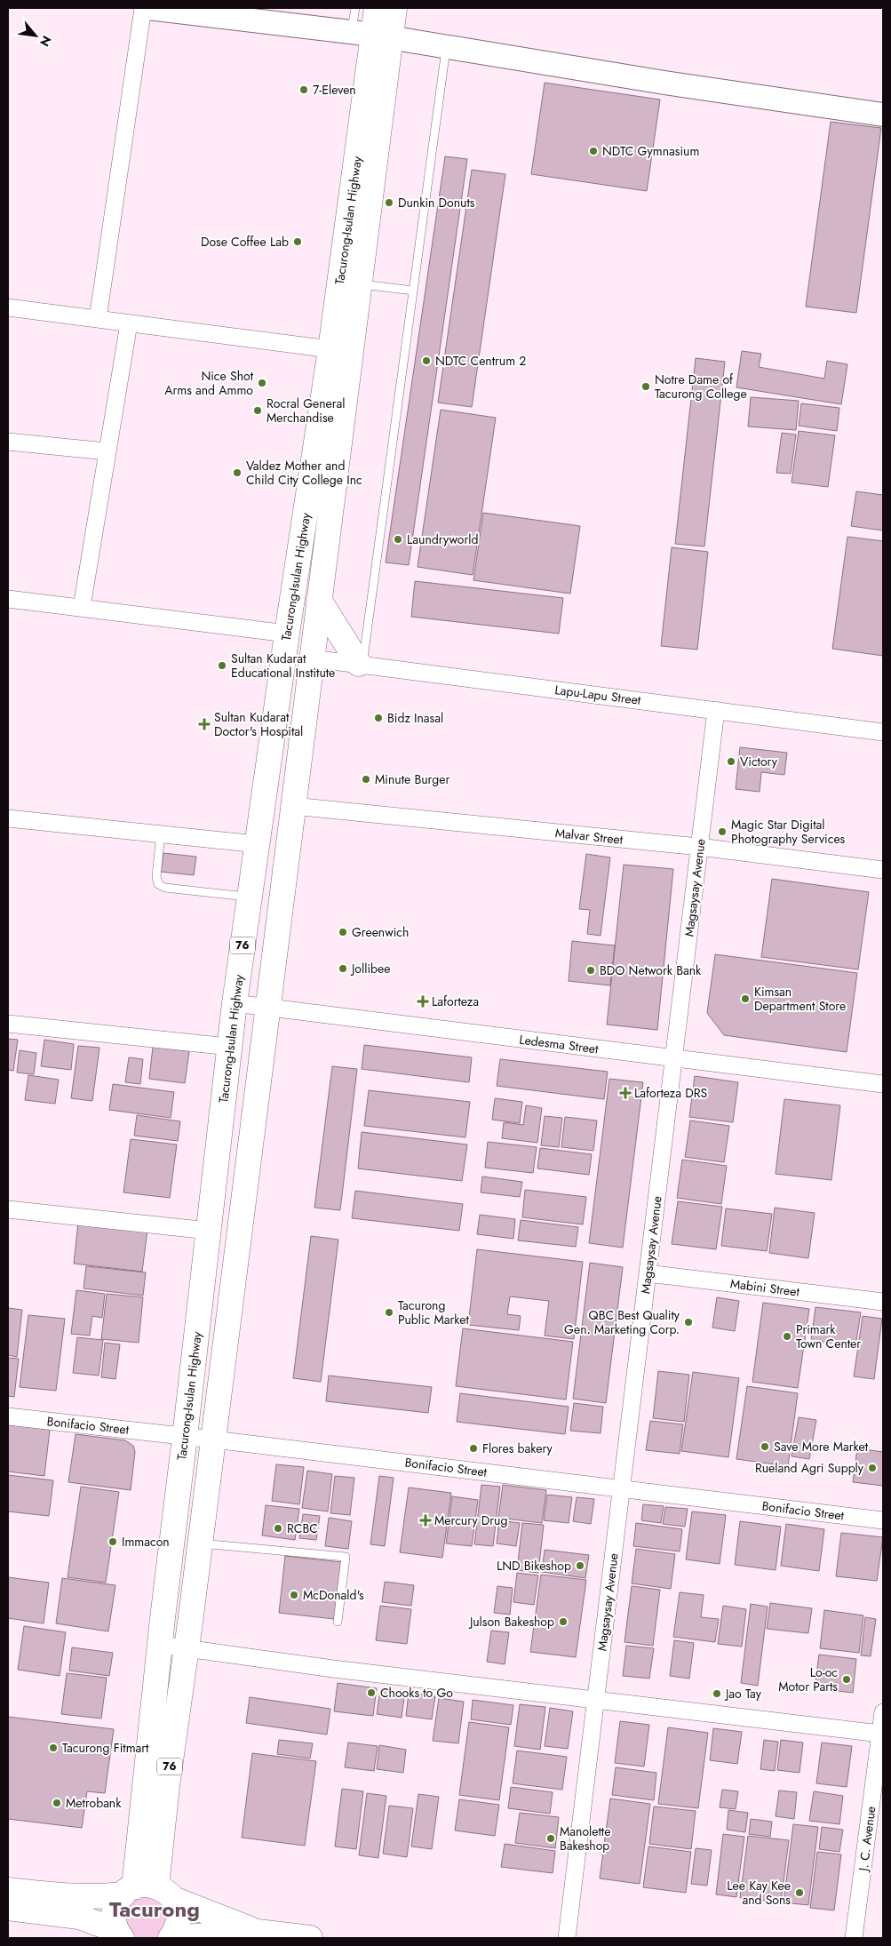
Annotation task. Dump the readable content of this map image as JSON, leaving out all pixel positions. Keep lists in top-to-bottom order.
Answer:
{
  "streets": {
    "main road": ["Tacurong-Isulan Highway", "76"],
    "street": [
      "Lapu-Lapu Street",
      "Malvar Street",
      "Magsaysay Avenue",
      "Ledesma Street",
      "Mabini Street",
      "Bonifacio Street",
      "J. C. Avenue"
    ]
  },
  "crossings": [
    ["Tacurong-Isulan Highway", "Lapu-Lapu Street"],
    ["Tacurong-Isulan Highway", "Malvar Street"],
    ["Tacurong-Isulan Highway", "Ledesma Street"],
    ["Tacurong-Isulan Highway", "Bonifacio Street"],
    ["Lapu-Lapu Street", "Magsaysay Avenue"],
    ["Malvar Street", "Magsaysay Avenue"],
    ["Magsaysay Avenue", "Ledesma Street"],
    ["Magsaysay Avenue", "Mabini Street"],
    ["Magsaysay Avenue", "Bonifacio Street"]
  ],
  "districts": ["Tacurong"],
  "places": {
    "other": [
      "7-Eleven",
      "NDTC Gymnasium",
      "Dunkin Donuts",
      "Dose Coffee Lab",
      "NDTC Centrum 2",
      "Nice Shot Arms and Ammo",
      "Notre Dame of Tacurong College",
      "Rocral General Merchandise",
      "Valdez Mother and Child City College Inc",
      "Laundryworld",
      "Sultan Kudarat Educational Institute",
      "Bidz Inasal",
      "Victory",
      "Minute Burger",
      "Magic Star Digital Photography Services",
      "Greenwich",
      "Jollibee",
      "BDO Network Bank",
      "Kimsan Department Store",
      "Tacurong Public Market",
      "QBC Best Quality Gen. Marketing Corp.",
      "Primark Town Center",
      "Save More Market",
      "Flores bakery",
      "Rueland Agri Supply",
      "RCBC",
      "Immacon",
      "LND Bikeshop",
      "McDonald's",
      "Julson Bakeshop",
      "Lo-oc Motor Parts",
      "Chooks to Go",
      "Jao Tay",
      "Tacurong Fitmart",
      "Metrobank",
      "Manolette Bakeshop",
      "Lee Kay Kee and Sons"
    ],
    "health": [
      "Sultan Kudarat Doctor's Hospital",
      "Laforteza",
      "Laforteza DRS",
      "Mercury Drug"
    ]
  },
  "north": "bottom right"
}
